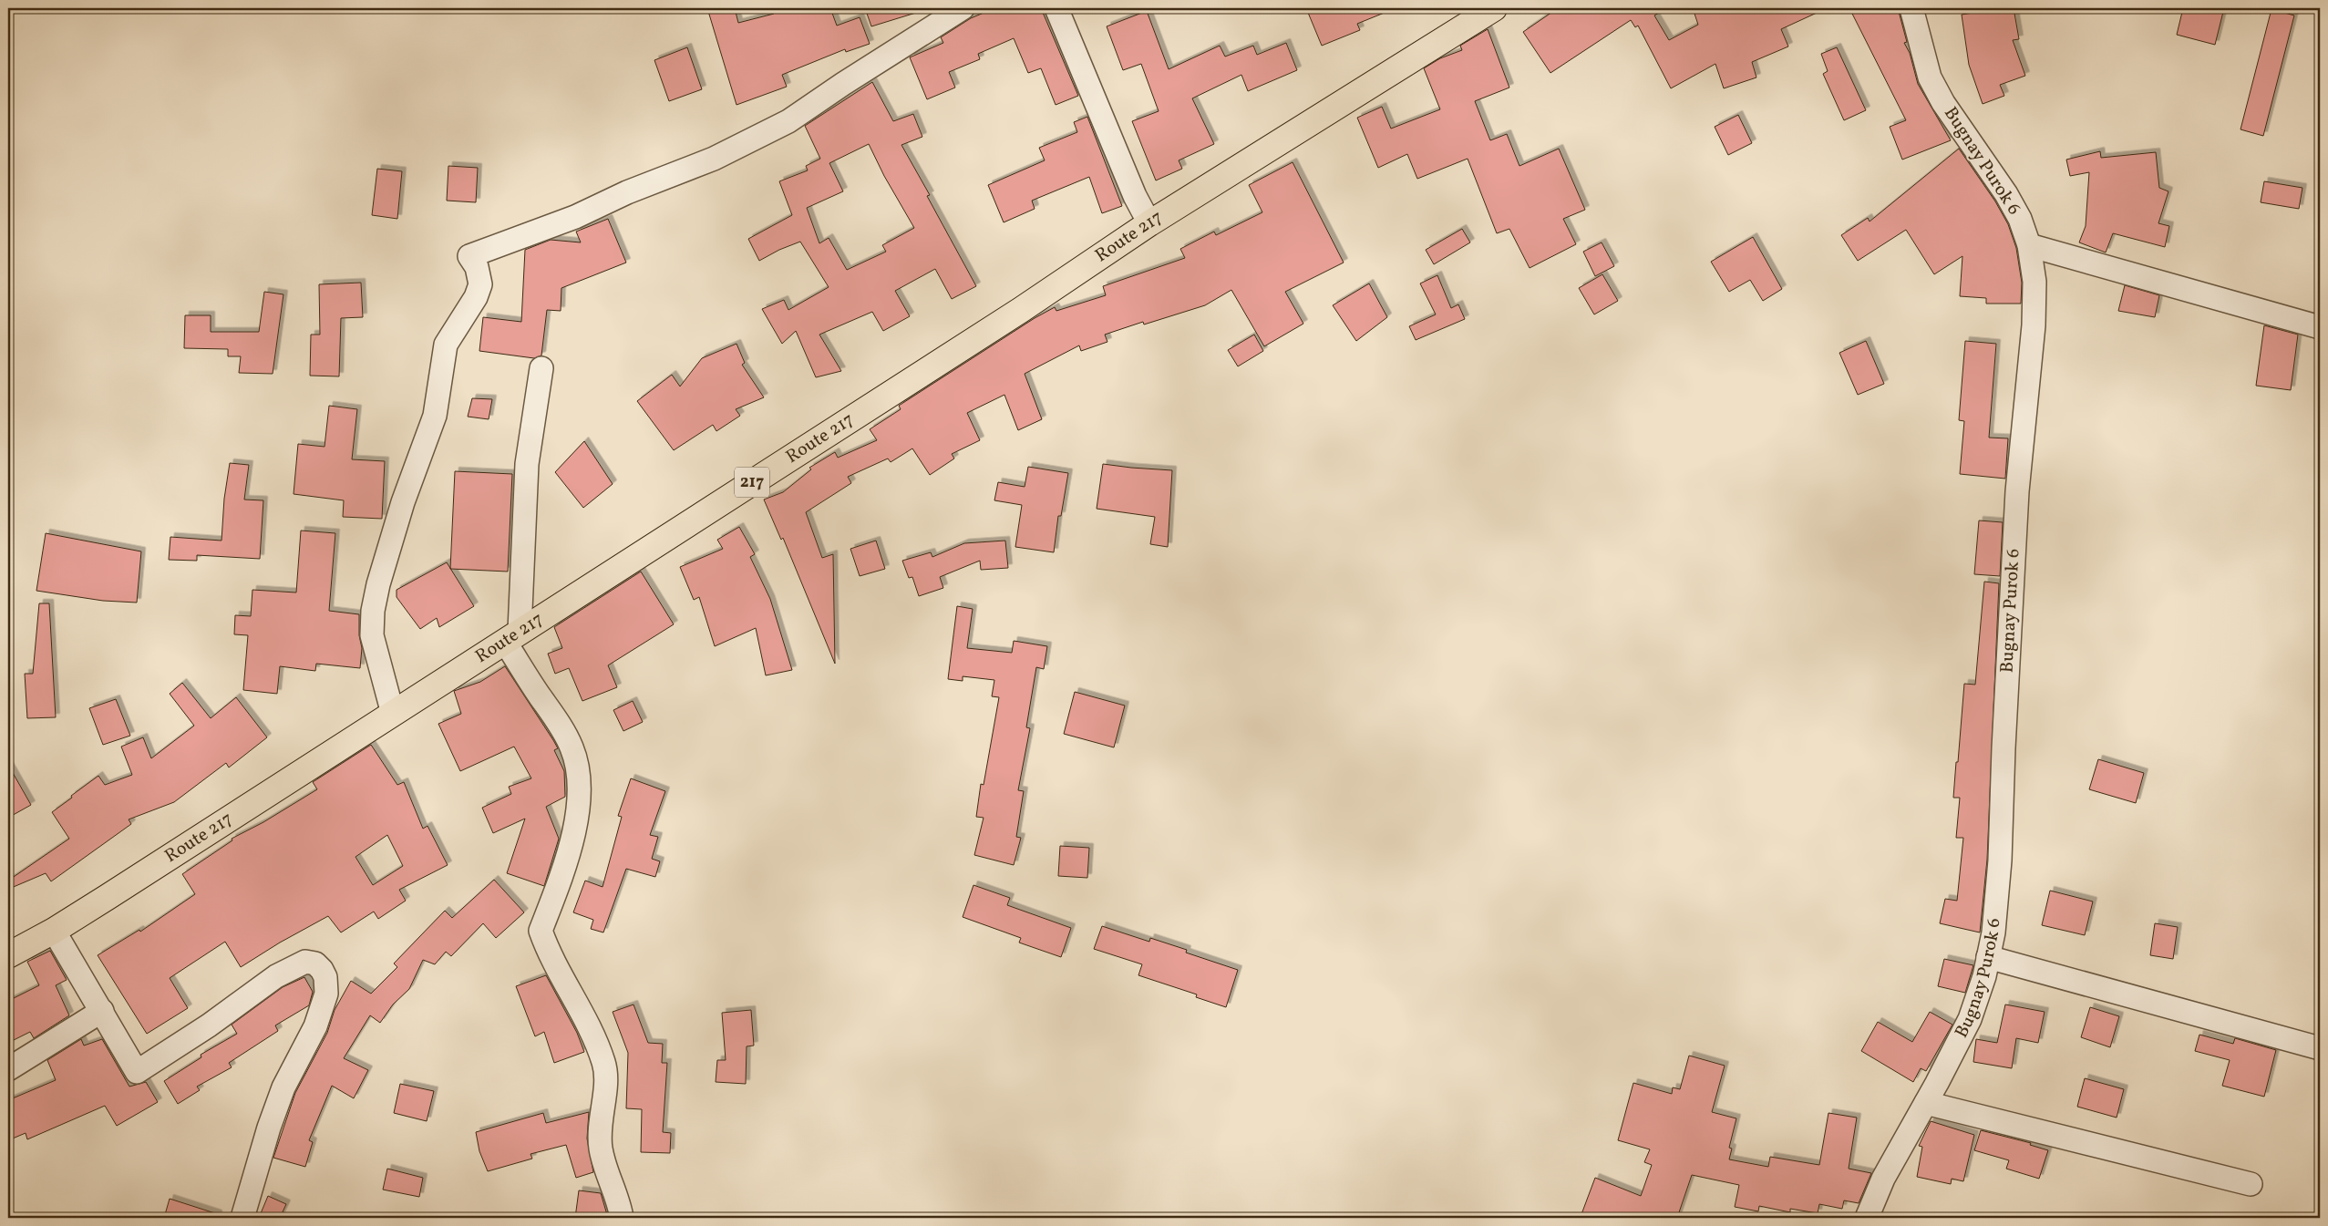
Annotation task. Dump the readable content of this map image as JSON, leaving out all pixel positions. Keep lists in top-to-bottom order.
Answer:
{
  "streets": {
    "main road": ["Route 217", "217"],
    "street": ["Bugnay Purok 6"]
  }
}
